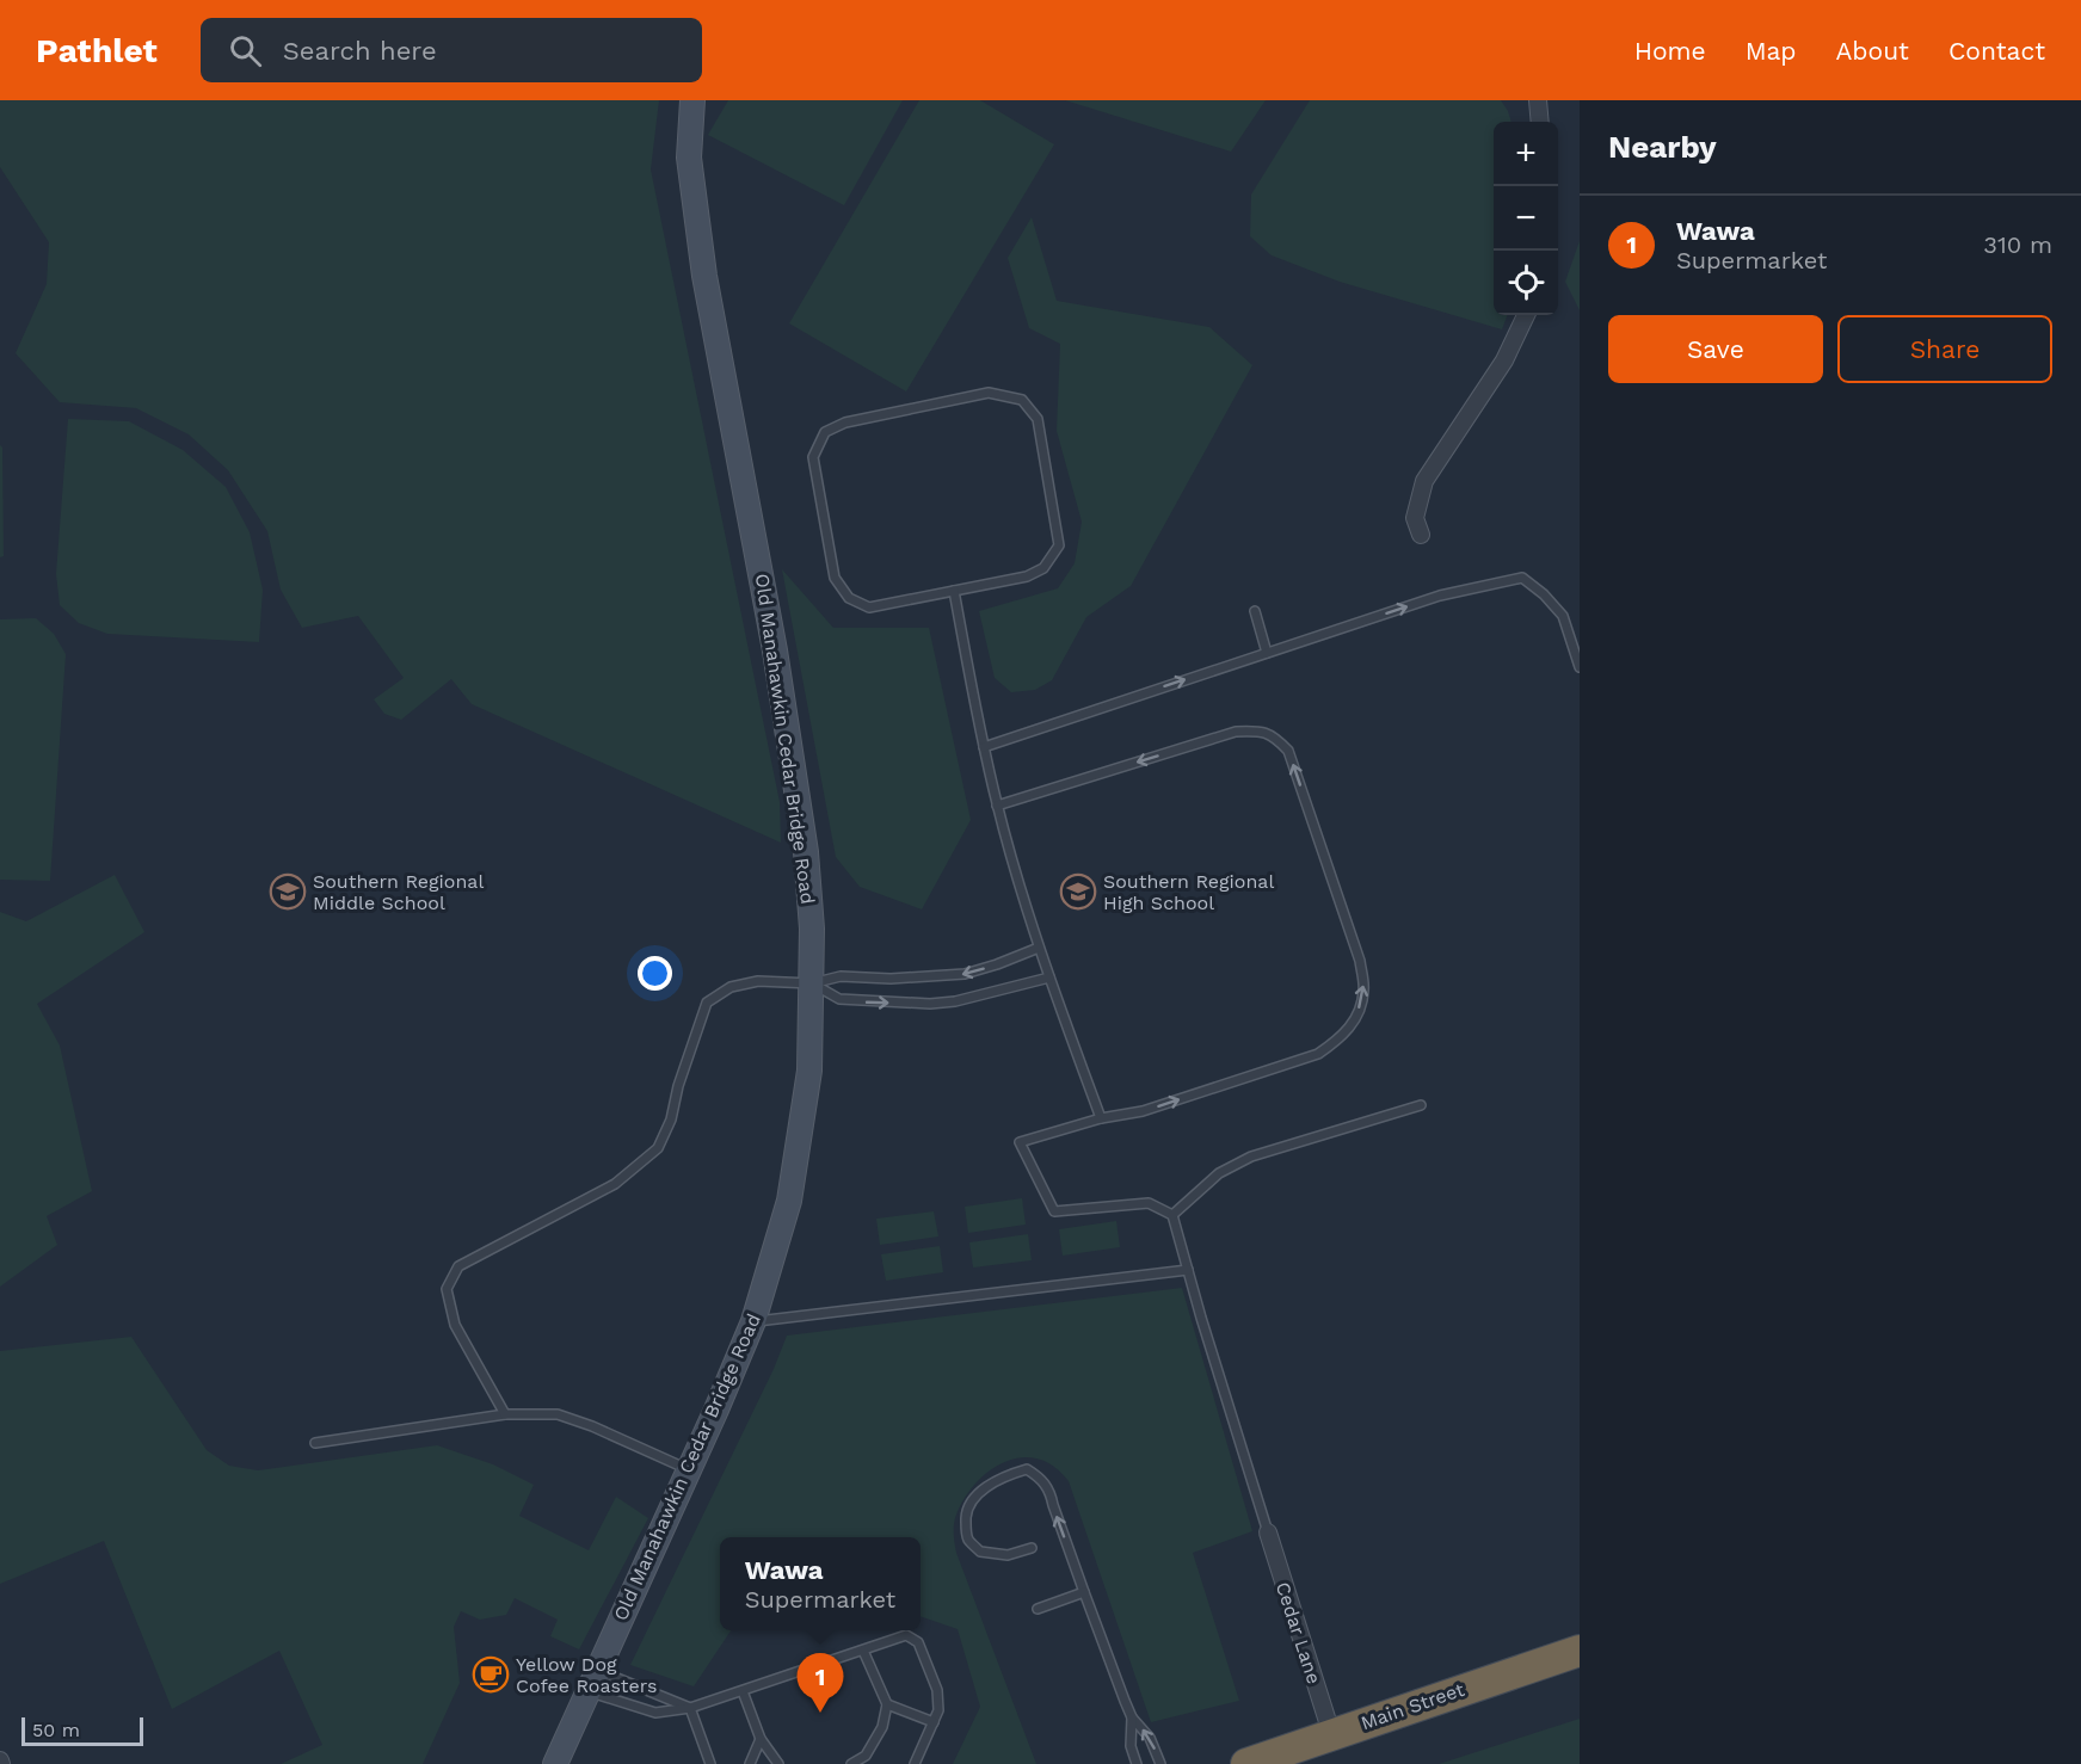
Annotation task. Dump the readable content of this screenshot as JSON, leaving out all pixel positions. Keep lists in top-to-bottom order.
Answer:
{
  "streets": {
    "highway": ["Main Street"],
    "street": ["Old Manahawkin Cedar Bridge Road", "Cedar Lane"]
  },
  "crossings": [
    ["Cedar Lane", "Main Street"]
  ],
  "places": {
    "school or university": ["Southern Regional Middle School", "Southern Regional High School"],
    "cafe": ["Yellow Dog Cofee Roasters"]
  },
  "scale_bar": "50 m",
  "page": {
    "header": "Pathlet",
    "search": "Search here",
    "nav": [
      "Home",
      "Map",
      "About",
      "Contact"
    ],
    "heading": "Nearby",
    "map_buttons": ["+", "−"],
    "list": [
      {
        "mark": "1",
        "name": "Wawa",
        "note": "Supermarket",
        "value": "310 m"
      }
    ],
    "buttons": ["Save", "Share"],
    "popup": ["Wawa", "Supermarket"],
    "pins": "1",
    "scale": "50 m"
  }
}
